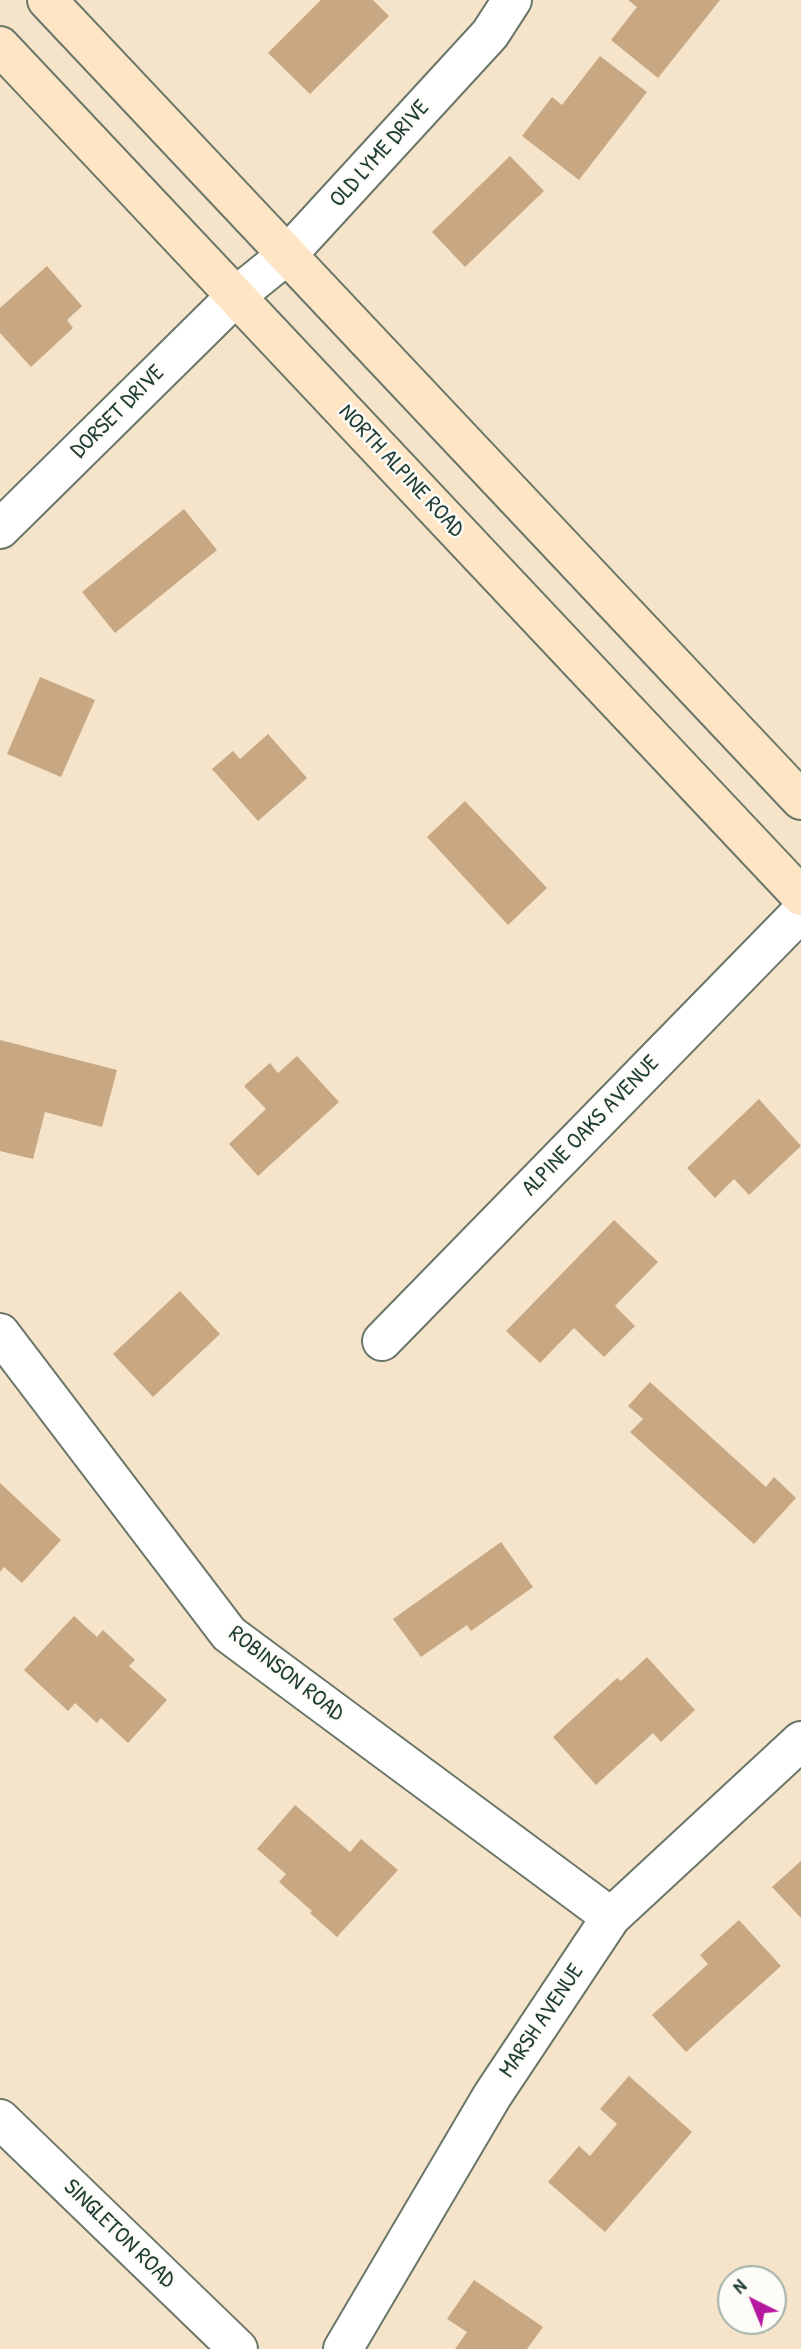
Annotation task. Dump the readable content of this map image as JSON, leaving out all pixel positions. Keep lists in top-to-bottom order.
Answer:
{
  "streets": {
    "main road": ["NORTH ALPINE ROAD"],
    "street": [
      "OLD LYME DRIVE",
      "DORSET DRIVE",
      "ALPINE OAKS AVENUE",
      "ROBINSON ROAD",
      "MARSH AVENUE",
      "SINGLETON ROAD"
    ]
  },
  "crossings": [
    ["OLD LYME DRIVE", "DORSET DRIVE"],
    ["OLD LYME DRIVE", "NORTH ALPINE ROAD"],
    ["DORSET DRIVE", "NORTH ALPINE ROAD"],
    ["ROBINSON ROAD", "MARSH AVENUE"]
  ],
  "north": "top left"
}
